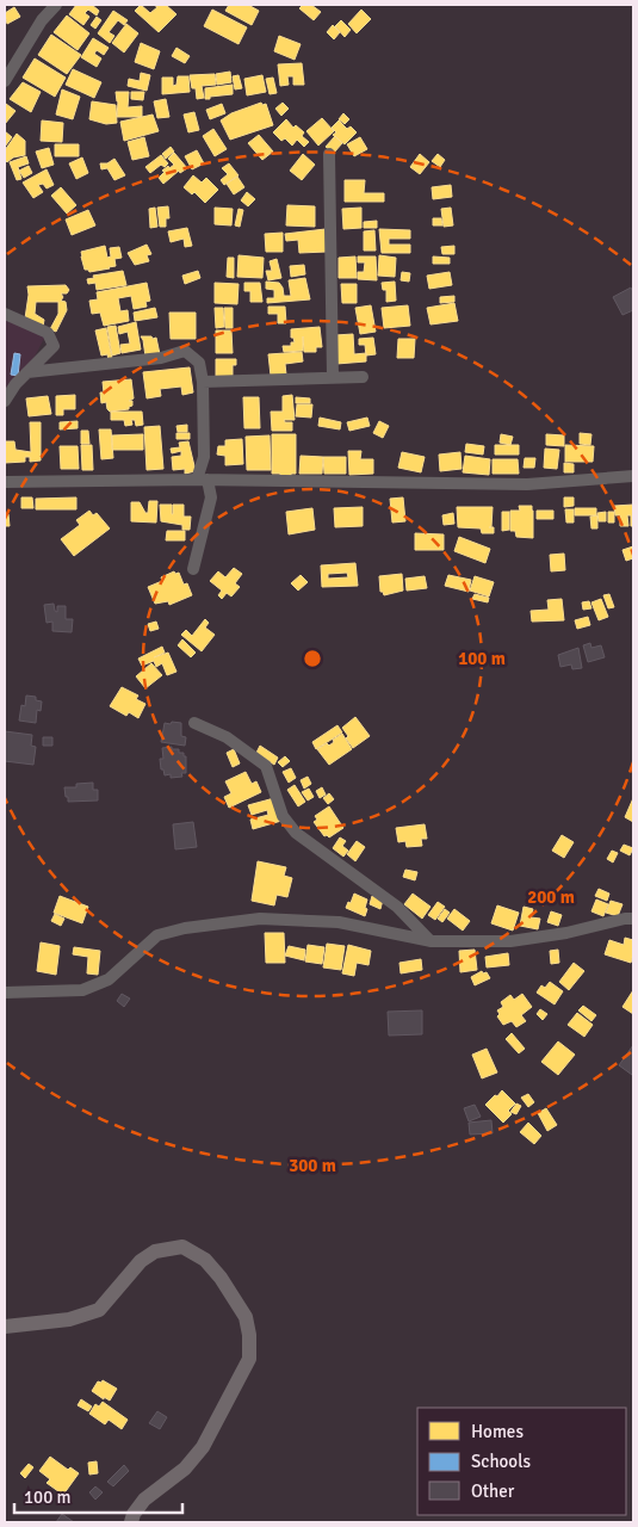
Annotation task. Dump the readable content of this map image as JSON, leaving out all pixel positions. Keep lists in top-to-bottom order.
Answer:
{
  "legend": ["Homes", "Schools", "Other"],
  "scale_bar": "100 m",
  "rings": ["100 m", "200 m", "300 m"]
}
